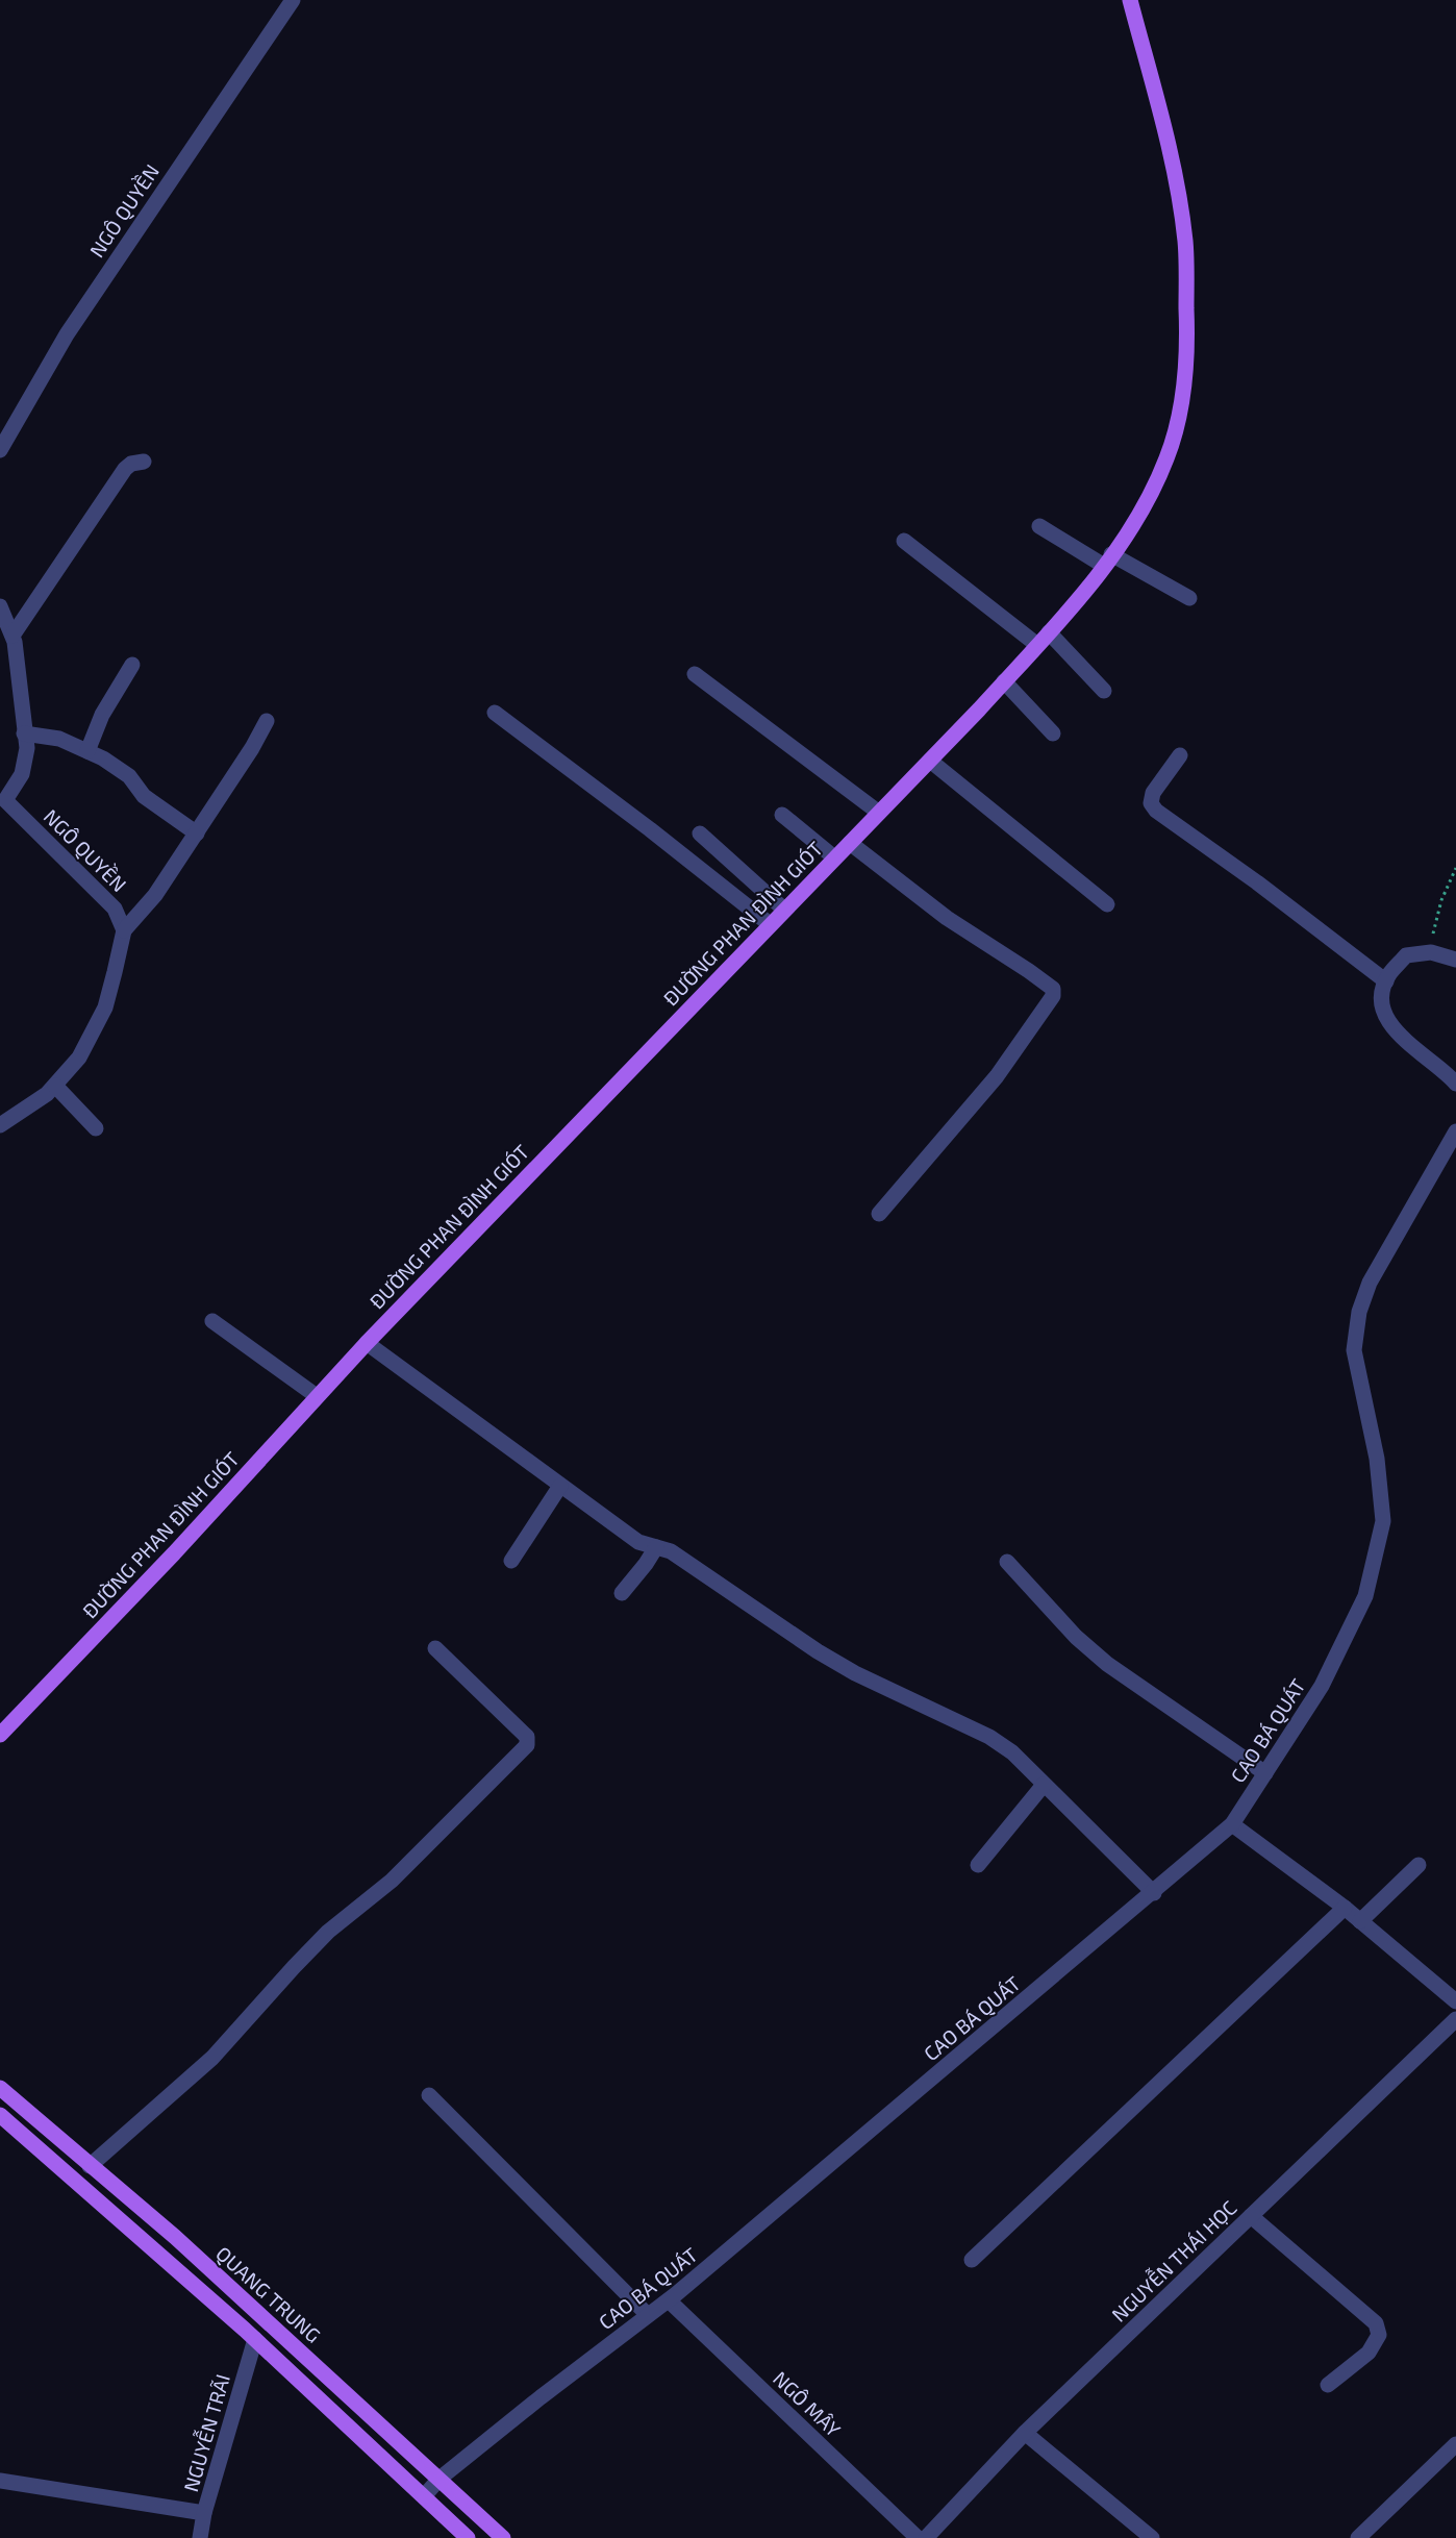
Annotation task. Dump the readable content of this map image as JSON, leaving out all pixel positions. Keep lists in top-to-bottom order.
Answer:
{
  "streets": {
    "main road": ["ĐƯỜNG PHAN ĐÌNH GIÓT", "QUANG TRUNG"],
    "street": [
      "NGÔ QUYỀN",
      "CAO BÁ QUÁT",
      "NGUYỄN THÁI HỌC",
      "NGÔ MÂY",
      "NGUYỄN TRÃI"
    ]
  },
  "crossings": [
    ["CAO BÁ QUÁT", "QUANG TRUNG"],
    ["CAO BÁ QUÁT", "NGÔ MÂY"]
  ]
}
